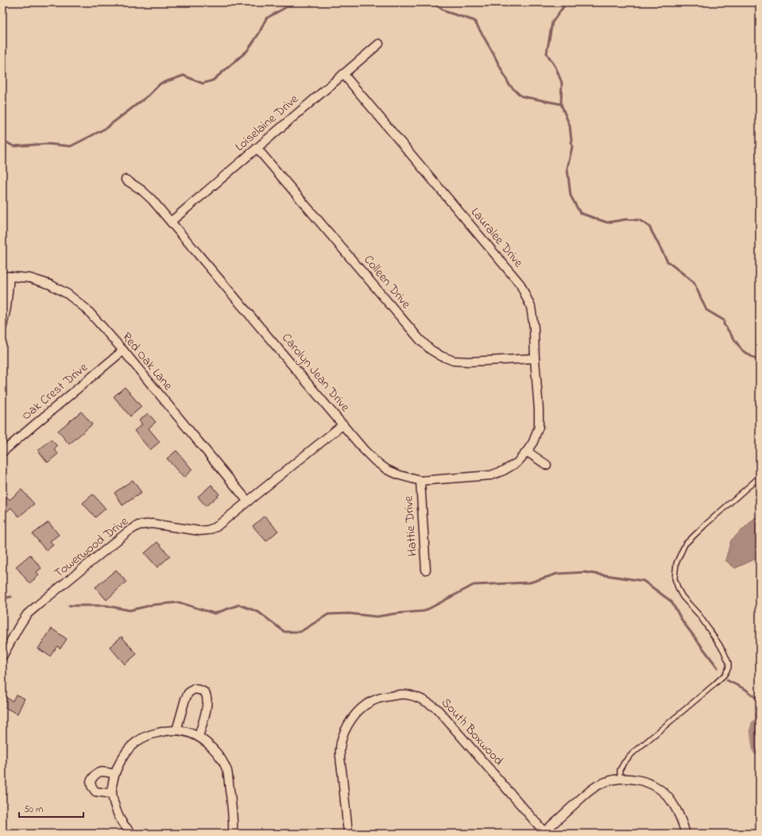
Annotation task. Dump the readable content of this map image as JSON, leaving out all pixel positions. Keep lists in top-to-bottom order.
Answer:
{
  "streets": {
    "street": [
      "Loiselaine Drive",
      "Lauralee Drive",
      "Colleen Drive",
      "Red Oak Lane",
      "Carolyn Jean Drive",
      "Oak Crest Drive",
      "Hattie Drive",
      "Towerwood Drive",
      "South Boxwood"
    ]
  },
  "crossings": [
    ["Loiselaine Drive", "Lauralee Drive"],
    ["Loiselaine Drive", "Colleen Drive"],
    ["Loiselaine Drive", "Carolyn Jean Drive"],
    ["Lauralee Drive", "Colleen Drive"],
    ["Lauralee Drive", "Carolyn Jean Drive"],
    ["Red Oak Lane", "Oak Crest Drive"],
    ["Red Oak Lane", "Towerwood Drive"],
    ["Carolyn Jean Drive", "Hattie Drive"],
    ["Carolyn Jean Drive", "Towerwood Drive"]
  ],
  "scale_bar": "50 m"
}
